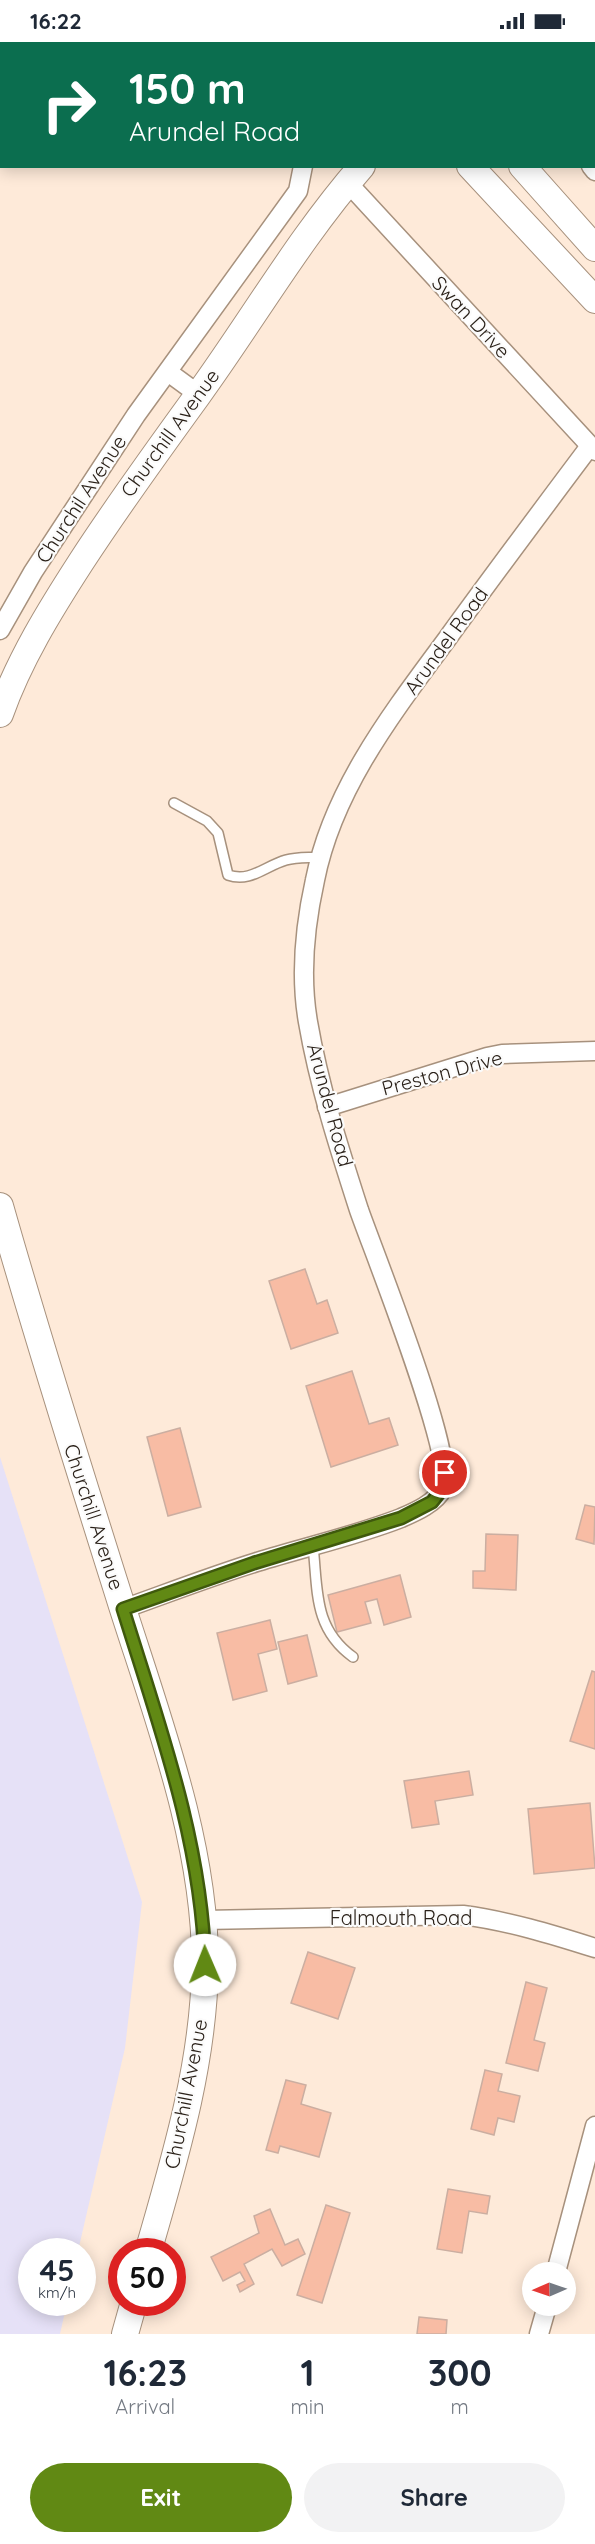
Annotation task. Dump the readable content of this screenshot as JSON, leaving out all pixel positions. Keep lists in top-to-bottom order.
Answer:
{
  "streets": {
    "main road": ["Churchill Avenue"],
    "street": [
      "Swan Drive",
      "Churchil Avenue",
      "Arundel Road",
      "Preston Drive",
      "Falmouth Road"
    ]
  },
  "crossings": [
    ["Swan Drive", "Churchill Avenue"],
    ["Swan Drive", "Arundel Road"],
    ["Churchill Avenue", "Arundel Road"],
    ["Churchill Avenue", "Falmouth Road"],
    ["Arundel Road", "Preston Drive"]
  ],
  "north": "left",
  "page": {
    "status": "16:22",
    "turn": ["150 m", "Arundel Road"],
    "speed": "45 km/h",
    "limit": "50",
    "eta": [
      "16:23",
      "Arrival",
      "1",
      "min",
      "300",
      "m"
    ],
    "buttons": ["Exit", "Share"]
  }
}
